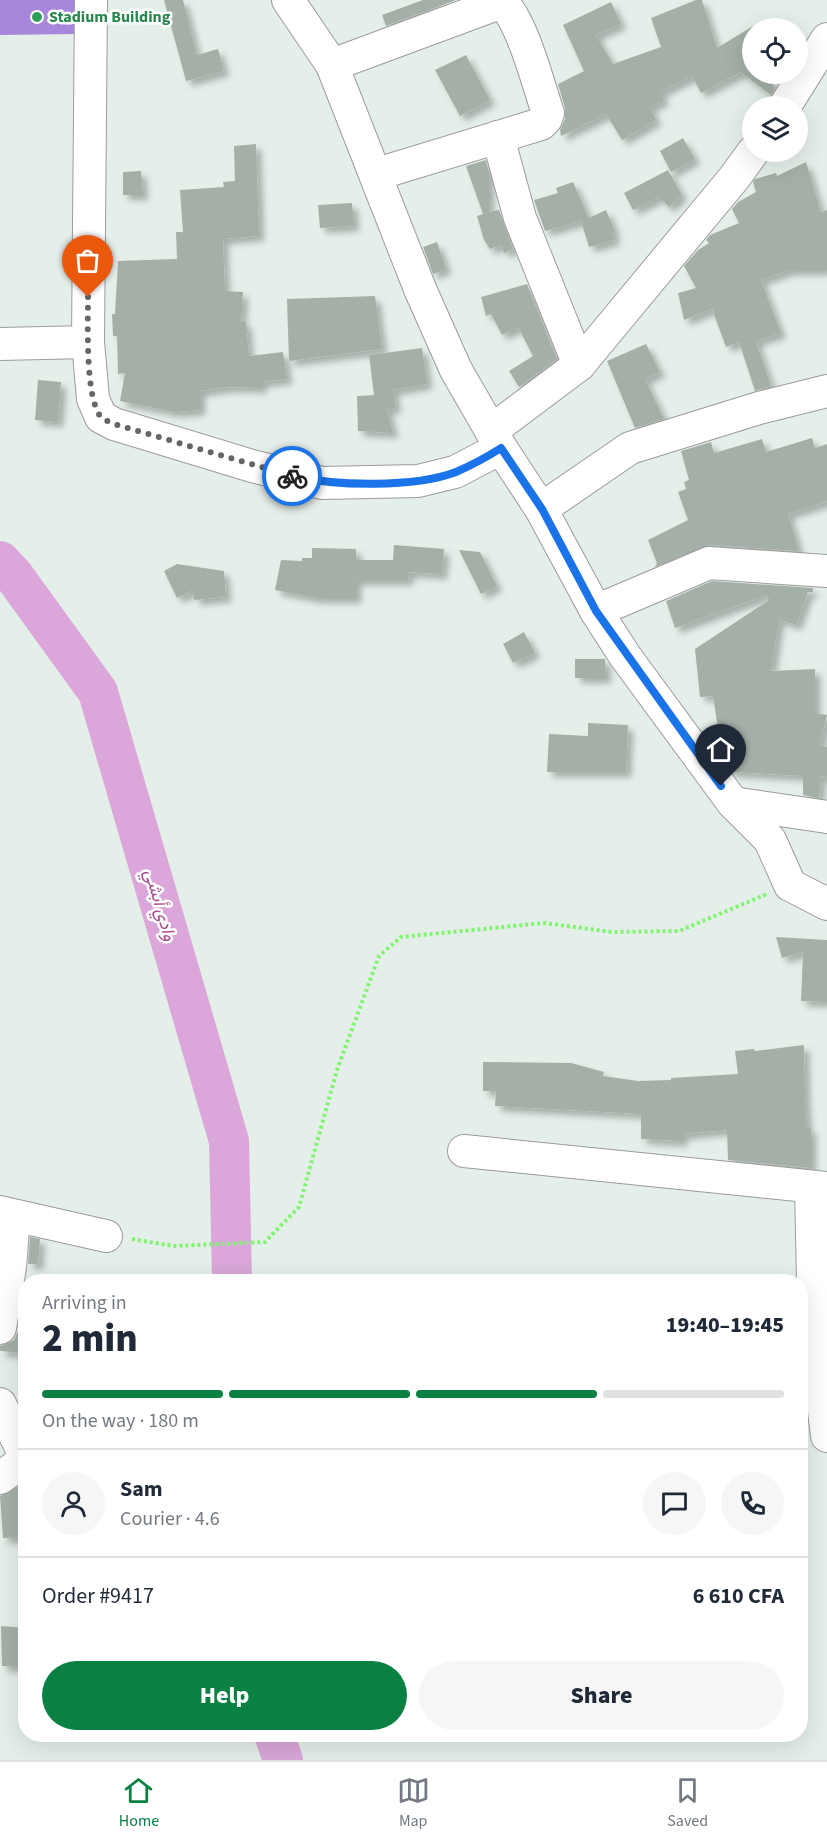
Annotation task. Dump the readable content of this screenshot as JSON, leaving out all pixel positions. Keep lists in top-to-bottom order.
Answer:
{
  "water": ["وادي أبشي"],
  "places": ["Stadium Building"],
  "page": {
    "heading": ["2 min", "Arriving in", "19:40–19:45"],
    "panel": [
      "Sam",
      "Courier · 4.6",
      "Order #9417",
      "6 610 CFA"
    ],
    "bar": "On the way · 180 m",
    "buttons": ["Help", "Share"],
    "tabs": ["Home", "Map", "Saved"]
  }
}
